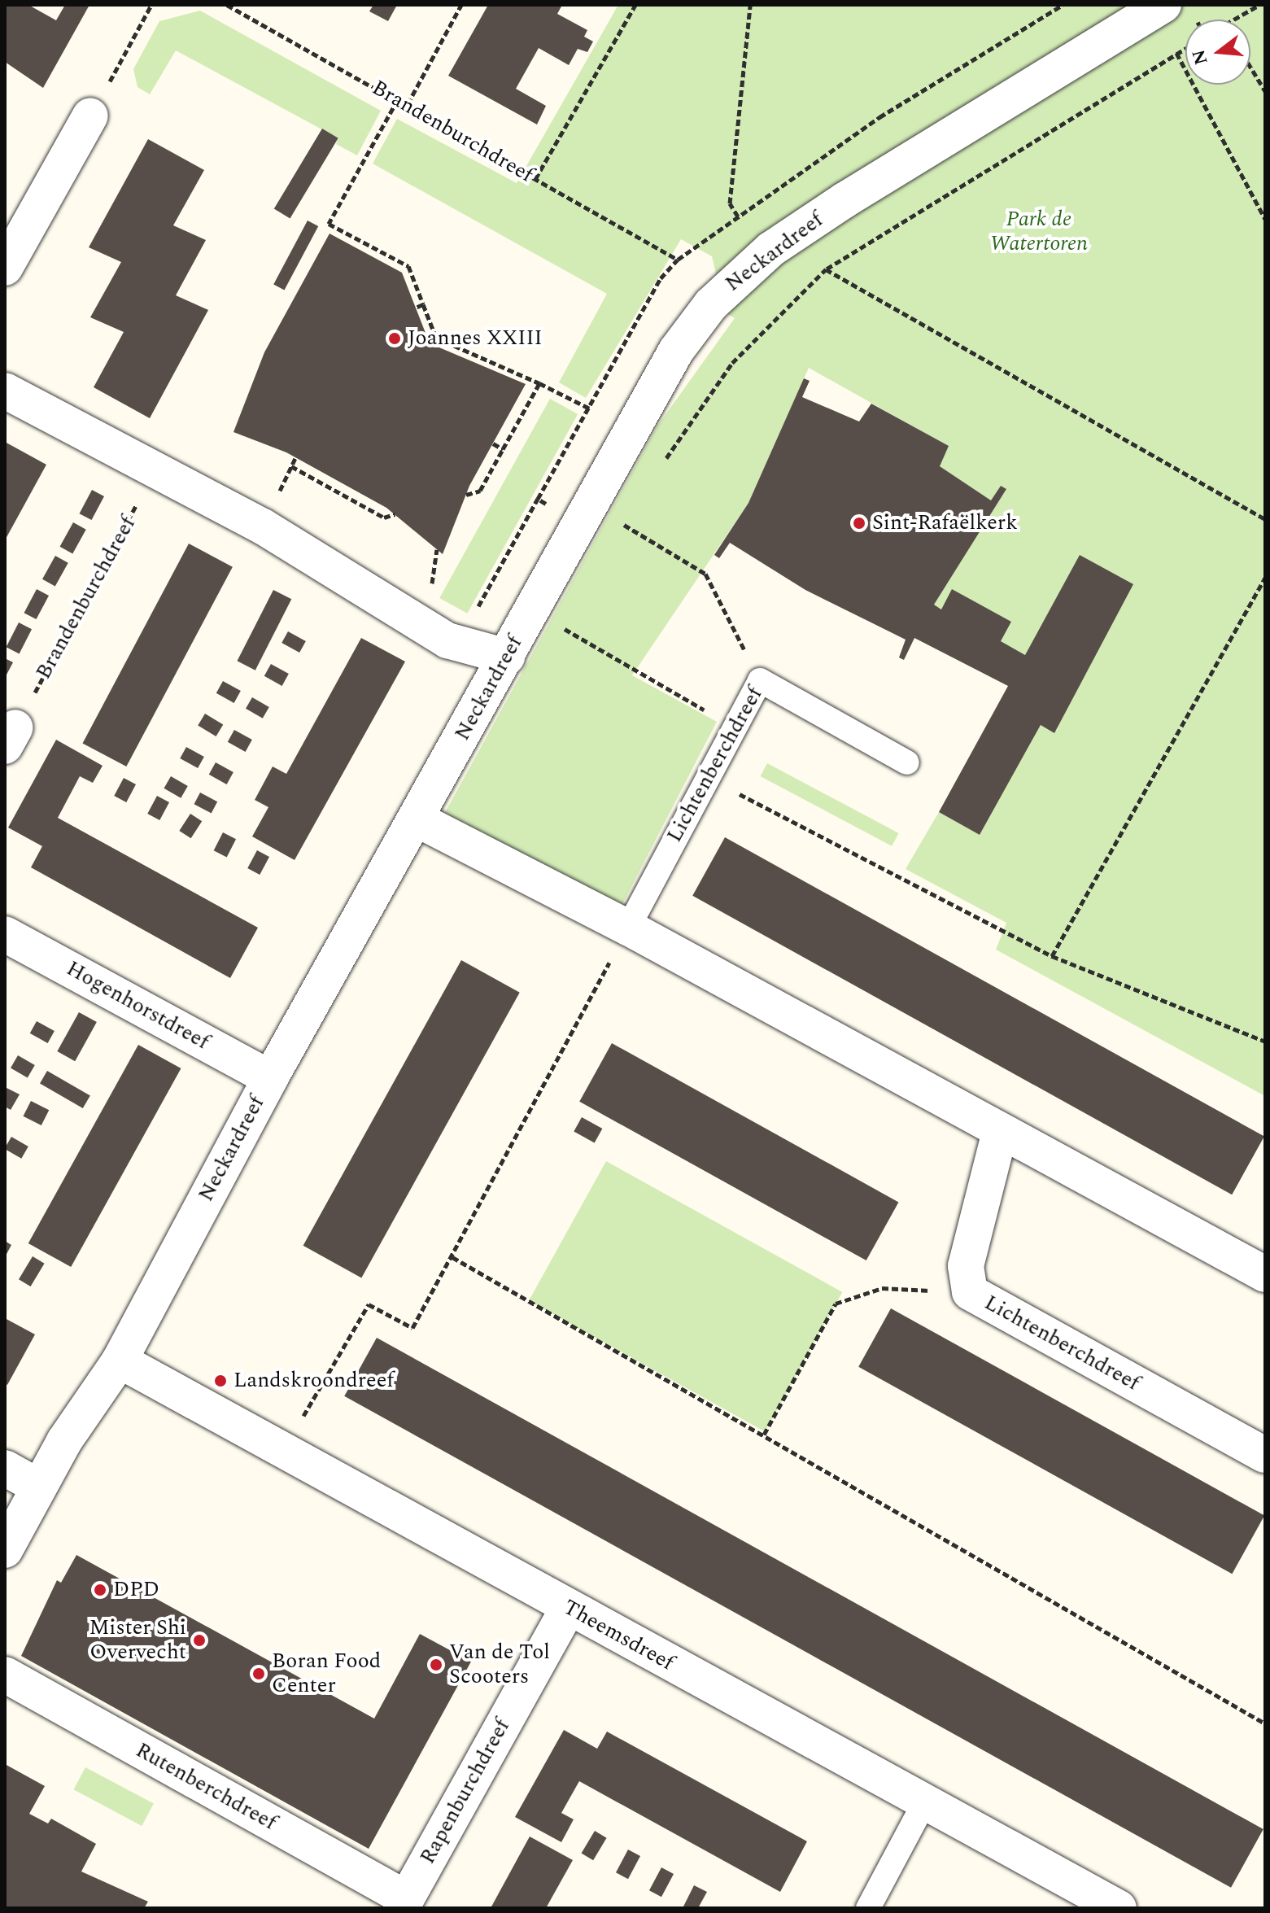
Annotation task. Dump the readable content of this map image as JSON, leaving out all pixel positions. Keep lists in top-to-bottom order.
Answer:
{
  "streets": {
    "street": [
      "Neckardreef",
      "Lichtenberchdreef",
      "Hogenhorstdreef",
      "Theemsdreef",
      "Rutenberchdreef",
      "Rapenburchdreef"
    ],
    "path": ["Brandenburchdreef"]
  },
  "crossings": [
    ["Neckardreef", "Hogenhorstdreef"],
    ["Neckardreef", "Theemsdreef"],
    ["Theemsdreef", "Rapenburchdreef"],
    ["Rutenberchdreef", "Rapenburchdreef"]
  ],
  "parks": ["Park de Watertoren"],
  "places": [
    "Joannes XXIII",
    "Sint-Rafaëlkerk",
    "Landskroondreef",
    "DPD",
    "Mister Shi Overvecht",
    "Van de Tol Scooters",
    "Boran Food Center"
  ],
  "north": "left"
}
